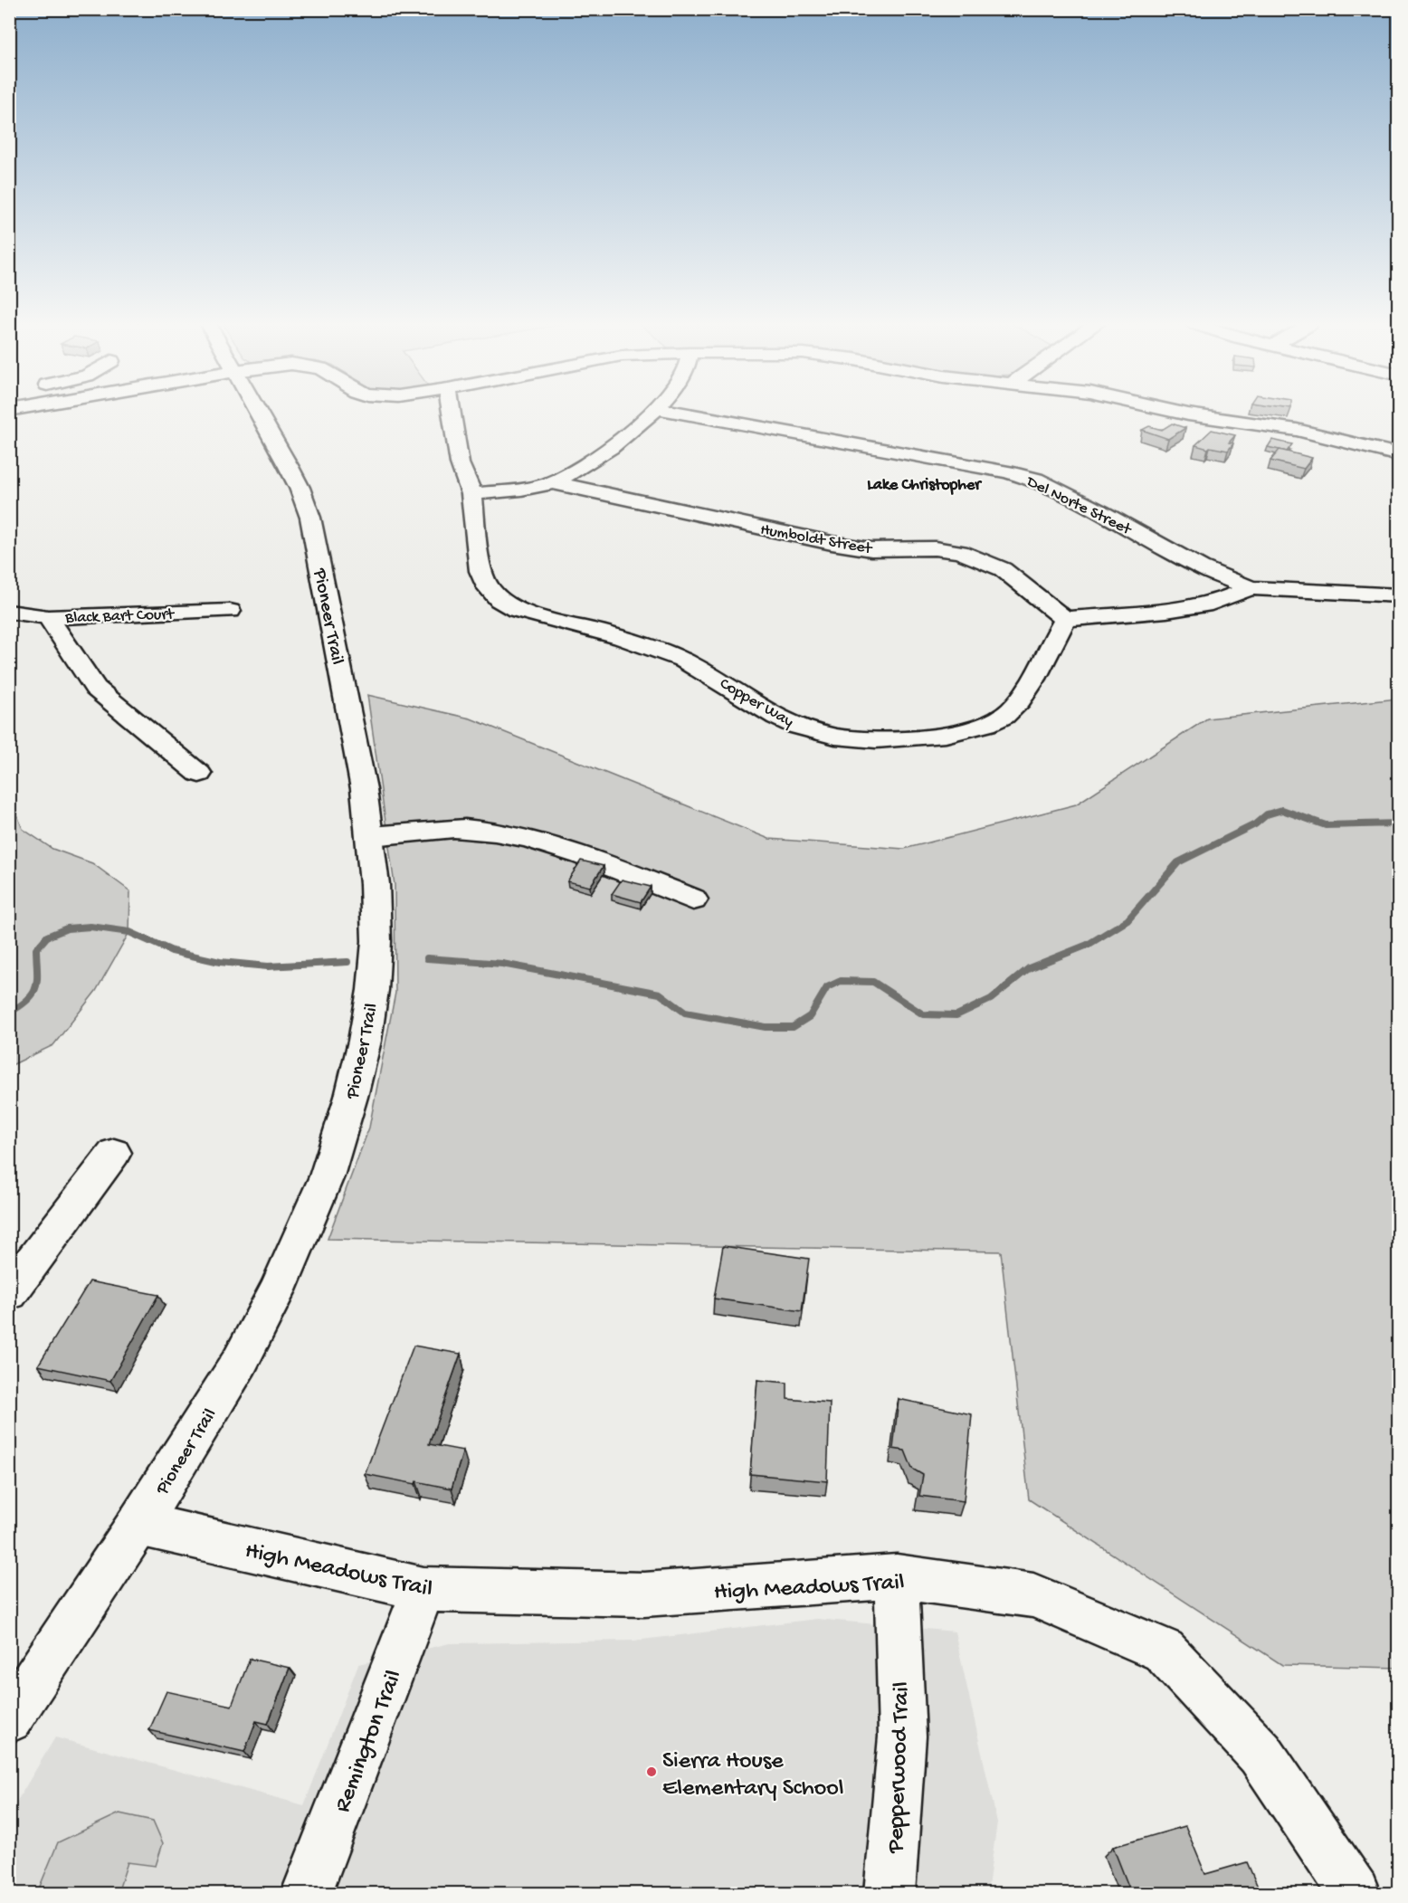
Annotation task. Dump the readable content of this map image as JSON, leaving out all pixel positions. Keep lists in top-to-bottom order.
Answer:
{
  "streets": {
    "street": [
      "Del Norte Street",
      "Humboldt Street",
      "Black Bart Court",
      "Pioneer Trail",
      "Copper Way",
      "High Meadows Trail",
      "Remington Trail",
      "Pepperwood Trail"
    ]
  },
  "crossings": [
    ["Humboldt Street", "Copper Way"],
    ["Pioneer Trail", "High Meadows Trail"],
    ["High Meadows Trail", "Remington Trail"],
    ["High Meadows Trail", "Pepperwood Trail"]
  ],
  "districts": ["Lake Christopher"],
  "places": ["Sierra House Elementary School"]
}
